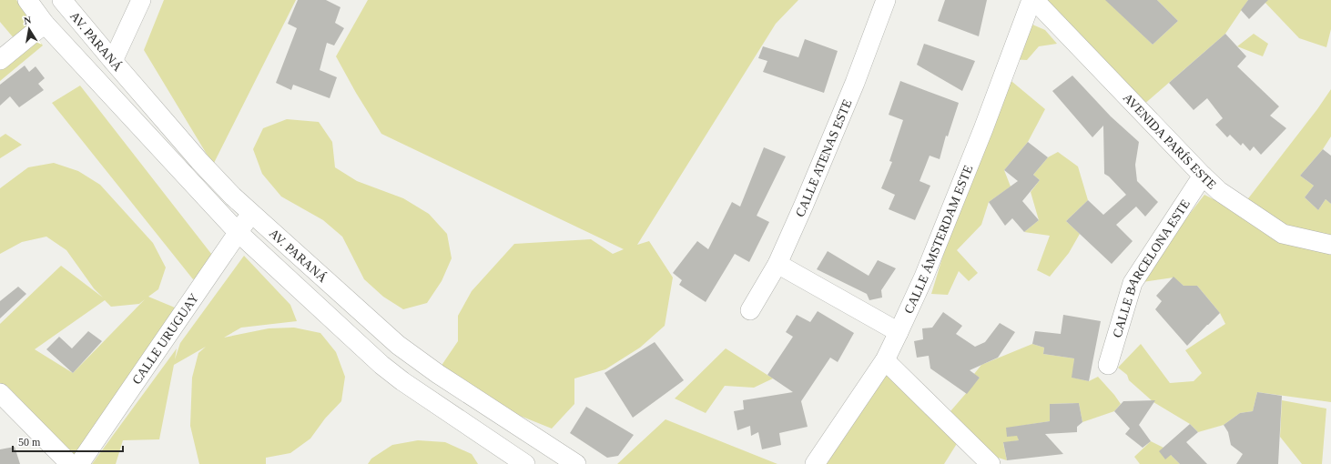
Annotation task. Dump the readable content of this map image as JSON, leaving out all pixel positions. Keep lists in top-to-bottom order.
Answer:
{
  "streets": {
    "street": [
      "AV. PARANÁ",
      "AVENIDA PARÍS ESTE",
      "CALLE ATENAS ESTE",
      "CALLE ÁMSTERDAM ESTE",
      "CALLE BARCELONA ESTE",
      "CALLE URUGUAY"
    ]
  },
  "crossings": [
    ["AV. PARANÁ", "CALLE URUGUAY"],
    ["AVENIDA PARÍS ESTE", "CALLE ÁMSTERDAM ESTE"],
    ["AVENIDA PARÍS ESTE", "CALLE BARCELONA ESTE"]
  ],
  "scale_bar": "50 m",
  "north": "top"
}
